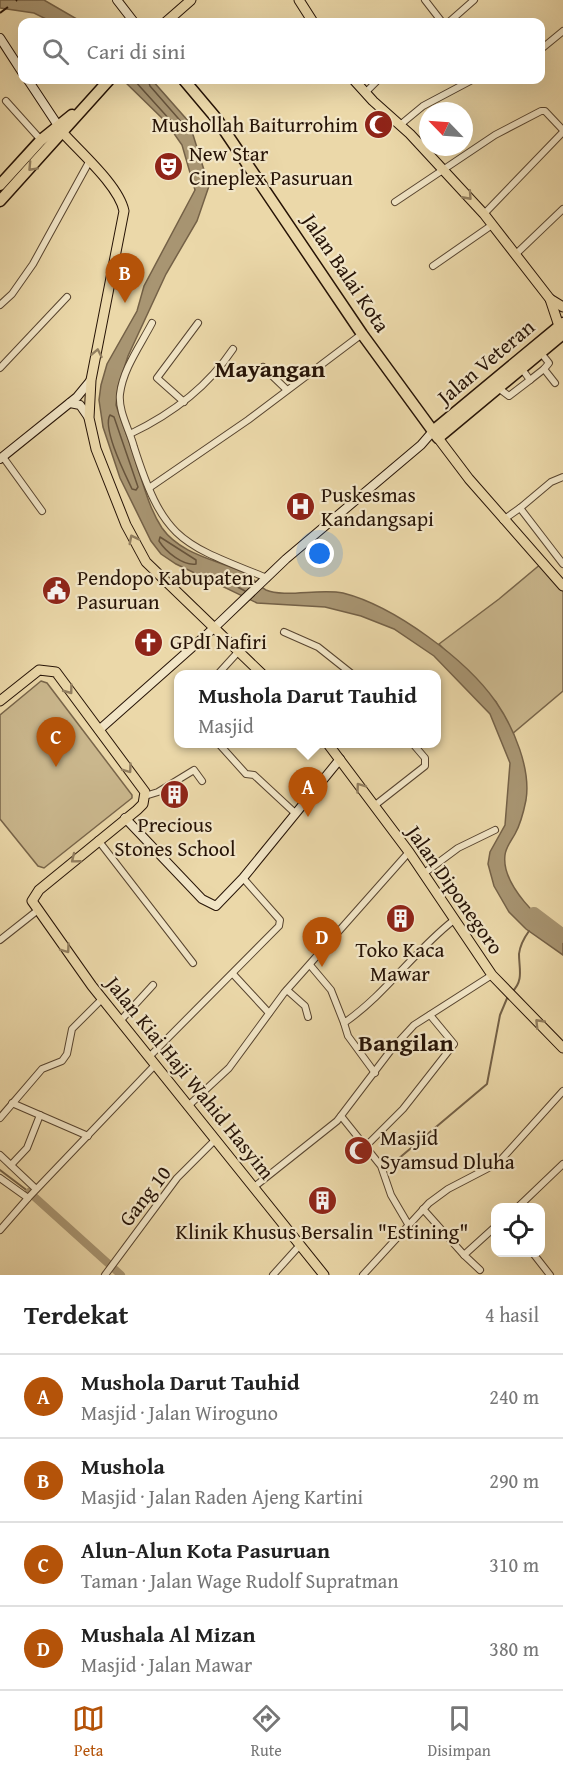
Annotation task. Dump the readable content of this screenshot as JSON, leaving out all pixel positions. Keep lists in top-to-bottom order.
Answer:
{
  "streets": {
    "highway": ["Jalan Balai Kota", "Jalan Veteran"],
    "main road": ["Jalan Diponegoro", "Jalan Kiai Haji Wahid Hasyim"],
    "street": ["Gang 10"]
  },
  "crossings": [
    ["Jalan Balai Kota", "Jalan Veteran"],
    ["Jalan Kiai Haji Wahid Hasyim", "Gang 10"]
  ],
  "one_way": ["Jalan Diponegoro"],
  "districts": ["Mayangan", "Bangilan"],
  "places": {
    "mosque": ["Mushollah Baiturrohim", "Masjid Syamsud Dluha"],
    "theatre": ["New Star Cineplex Pasuruan"],
    "hospital": ["Puskesmas Kandangsapi"],
    "public building": ["Pendopo Kabupaten Pasuruan"],
    "church": ["GPdI Nafiri"],
    "building": ["Precious Stones School", "Toko Kaca Mawar", "Klinik Khusus Bersalin \"Estining\""]
  },
  "north": "top left",
  "page": {
    "search": "Cari di sini",
    "pins": [
      "B",
      "C",
      "A",
      "D"
    ],
    "popup": ["Mushola Darut Tauhid", "Masjid"],
    "heading": ["Terdekat", "4 hasil"],
    "list": [
      {
        "mark": "A",
        "name": "Mushola Darut Tauhid",
        "note": "Masjid · Jalan Wiroguno",
        "value": "240 m"
      },
      {
        "mark": "B",
        "name": "Mushola",
        "note": "Masjid · Jalan Raden Ajeng Kartini",
        "value": "290 m"
      },
      {
        "mark": "C",
        "name": "Alun-Alun Kota Pasuruan",
        "note": "Taman · Jalan Wage Rudolf Supratman",
        "value": "310 m"
      },
      {
        "mark": "D",
        "name": "Mushala Al Mizan",
        "note": "Masjid · Jalan Mawar",
        "value": "380 m"
      }
    ],
    "nav": ["Peta", "Rute", "Disimpan"]
  }
}
